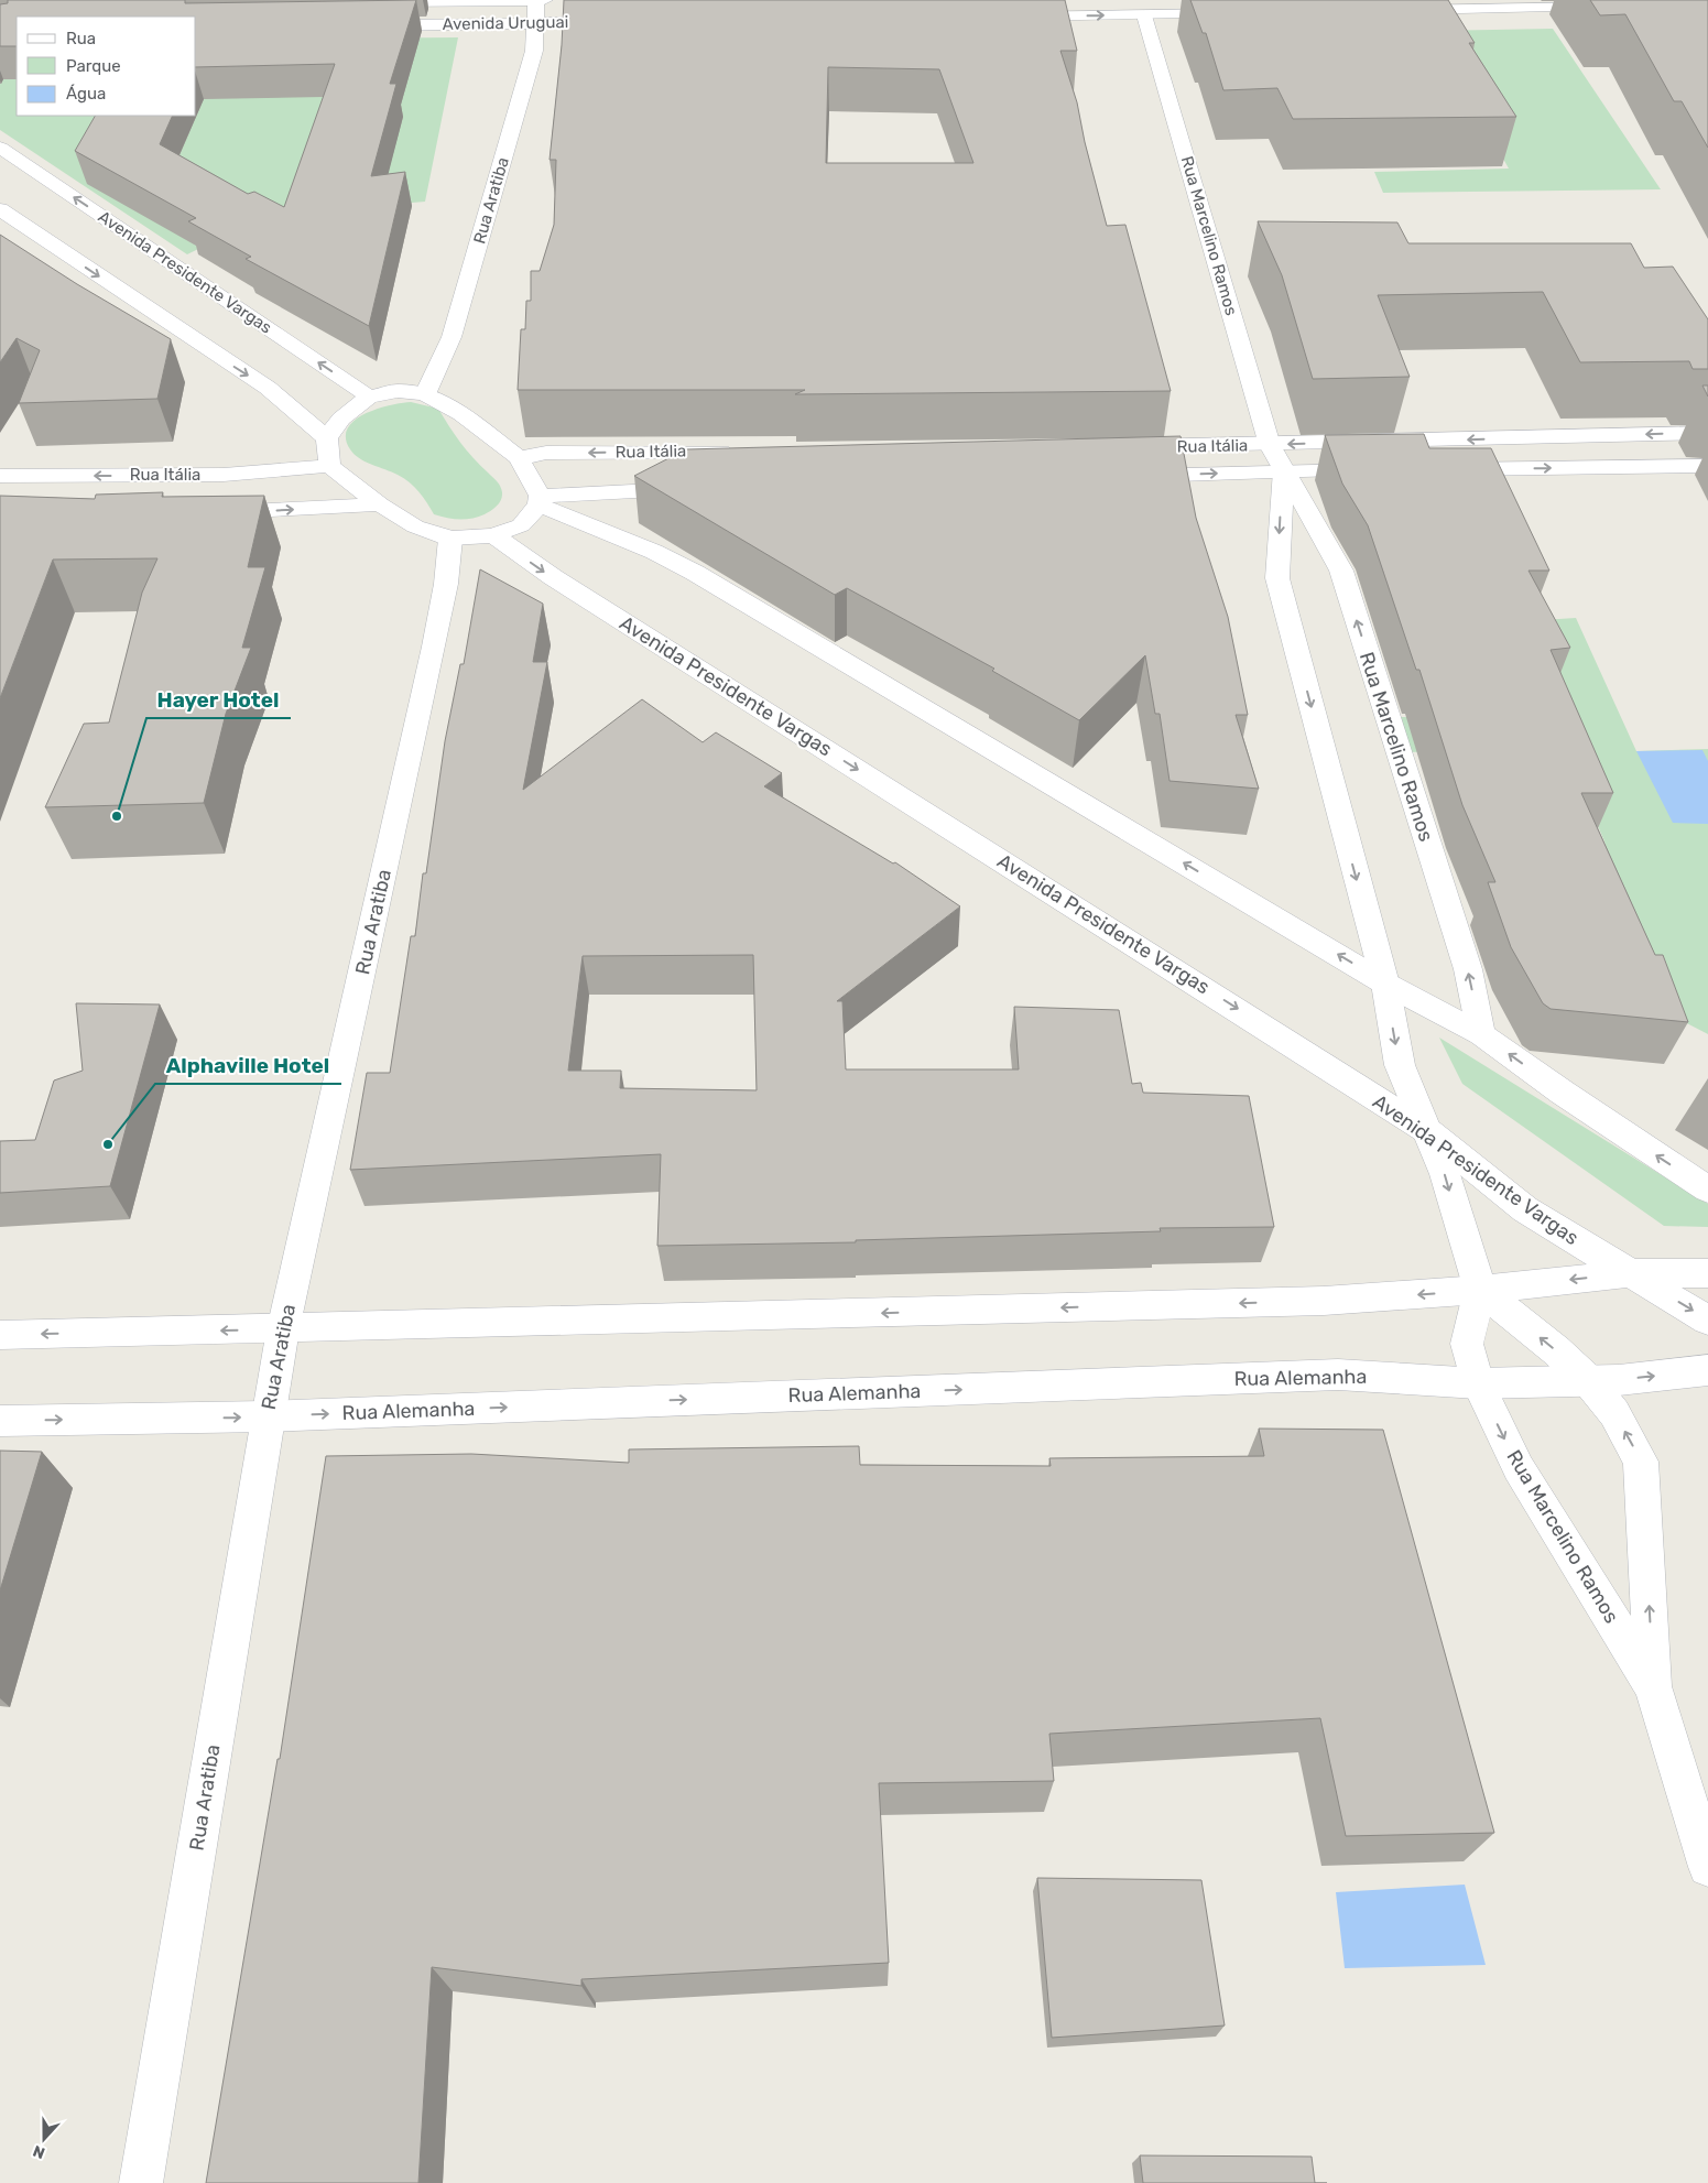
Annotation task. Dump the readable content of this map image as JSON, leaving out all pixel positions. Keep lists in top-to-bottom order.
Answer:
{
  "streets": {
    "main road": [
      "Avenida Uruguai",
      "Rua Aratiba",
      "Rua Marcelino Ramos",
      "Avenida Presidente Vargas",
      "Rua Itália",
      "Rua Alemanha"
    ]
  },
  "crossings": [
    ["Avenida Uruguai", "Rua Aratiba"],
    ["Rua Aratiba", "Rua Alemanha"],
    ["Rua Marcelino Ramos", "Avenida Presidente Vargas"],
    ["Rua Marcelino Ramos", "Rua Itália"],
    ["Rua Marcelino Ramos", "Rua Alemanha"]
  ],
  "places": ["Hayer Hotel", "Alphaville Hotel"],
  "legend": ["Rua", "Parque", "Água"],
  "north": "bottom"
}
